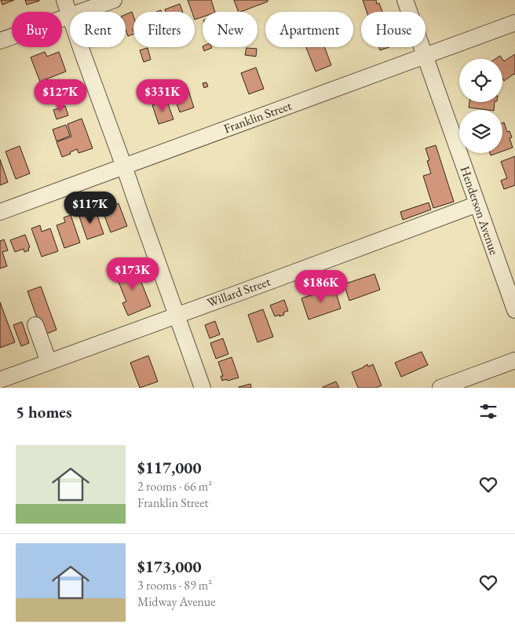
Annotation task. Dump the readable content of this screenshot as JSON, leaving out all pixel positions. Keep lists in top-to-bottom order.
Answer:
{
  "streets": {
    "street": ["Franklin Street", "Henderson Avenue", "Willard Street"]
  },
  "crossings": [
    ["Franklin Street", "Henderson Avenue"],
    ["Henderson Avenue", "Willard Street"]
  ],
  "page": {
    "chip": [
      "Buy",
      "Rent",
      "Filters",
      "New",
      "Apartment",
      "House"
    ],
    "price": [
      "$127K",
      "$331K",
      "$117K",
      "$173K",
      "$186K"
    ],
    "heading": "5 homes",
    "list": [
      {
        "name": "$117,000",
        "note": "2 rooms · 66 m² · Franklin Street"
      },
      {
        "name": "$173,000",
        "note": "3 rooms · 89 m² · Midway Avenue"
      }
    ]
  }
}
